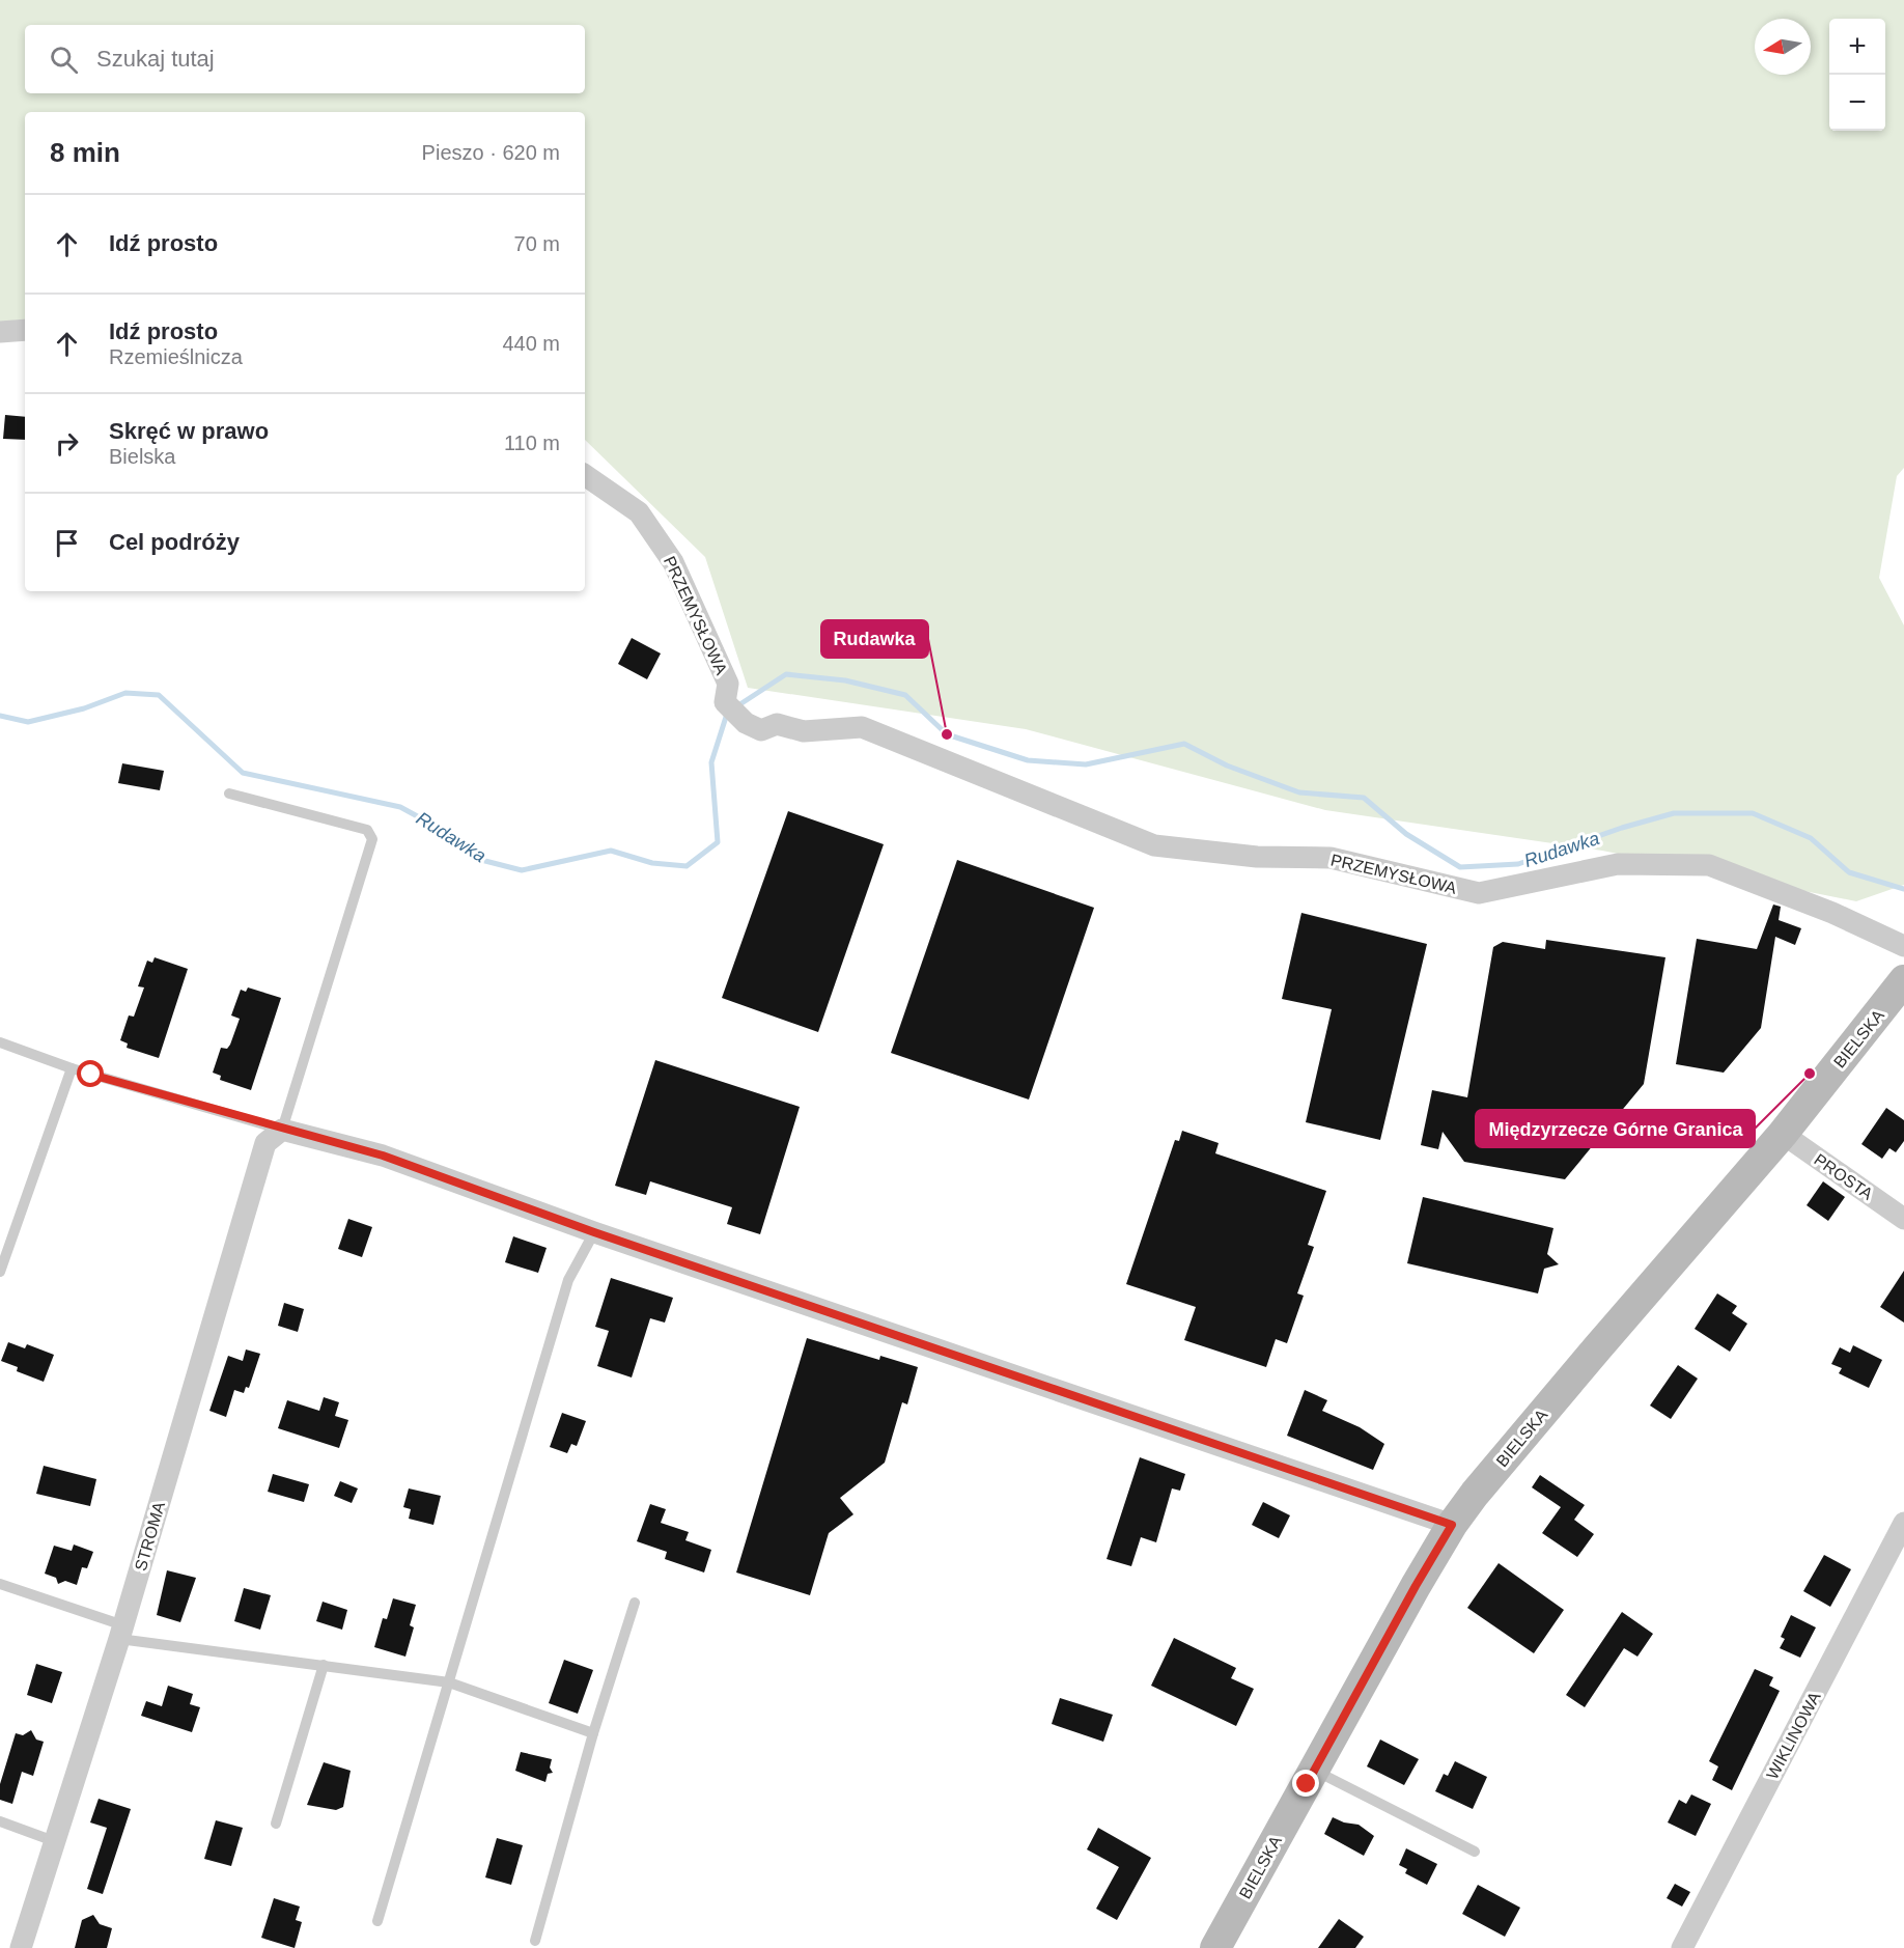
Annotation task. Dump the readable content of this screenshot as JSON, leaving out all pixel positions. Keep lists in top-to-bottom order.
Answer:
{
  "streets": {
    "street": [
      "PRZEMYSŁOWA",
      "BIELSKA",
      "PROSTA",
      "STROMA",
      "WIKLINOWA"
    ]
  },
  "crossings": [
    ["BIELSKA", "PROSTA"]
  ],
  "water": ["Rudawka"],
  "places": ["Rudawka", "Międzyrzecze Górne Granica"],
  "north": "left",
  "page": {
    "map_buttons": ["+", "−"],
    "search": "Szukaj tutaj",
    "heading": ["8 min", "Pieszo · 620 m"],
    "list": [
      ["Idź prosto", "70 m"],
      ["Idź prosto", "Rzemieślnicza", "440 m"],
      ["Skręć w prawo", "Bielska", "110 m"],
      "Cel podróży"
    ]
  }
}
